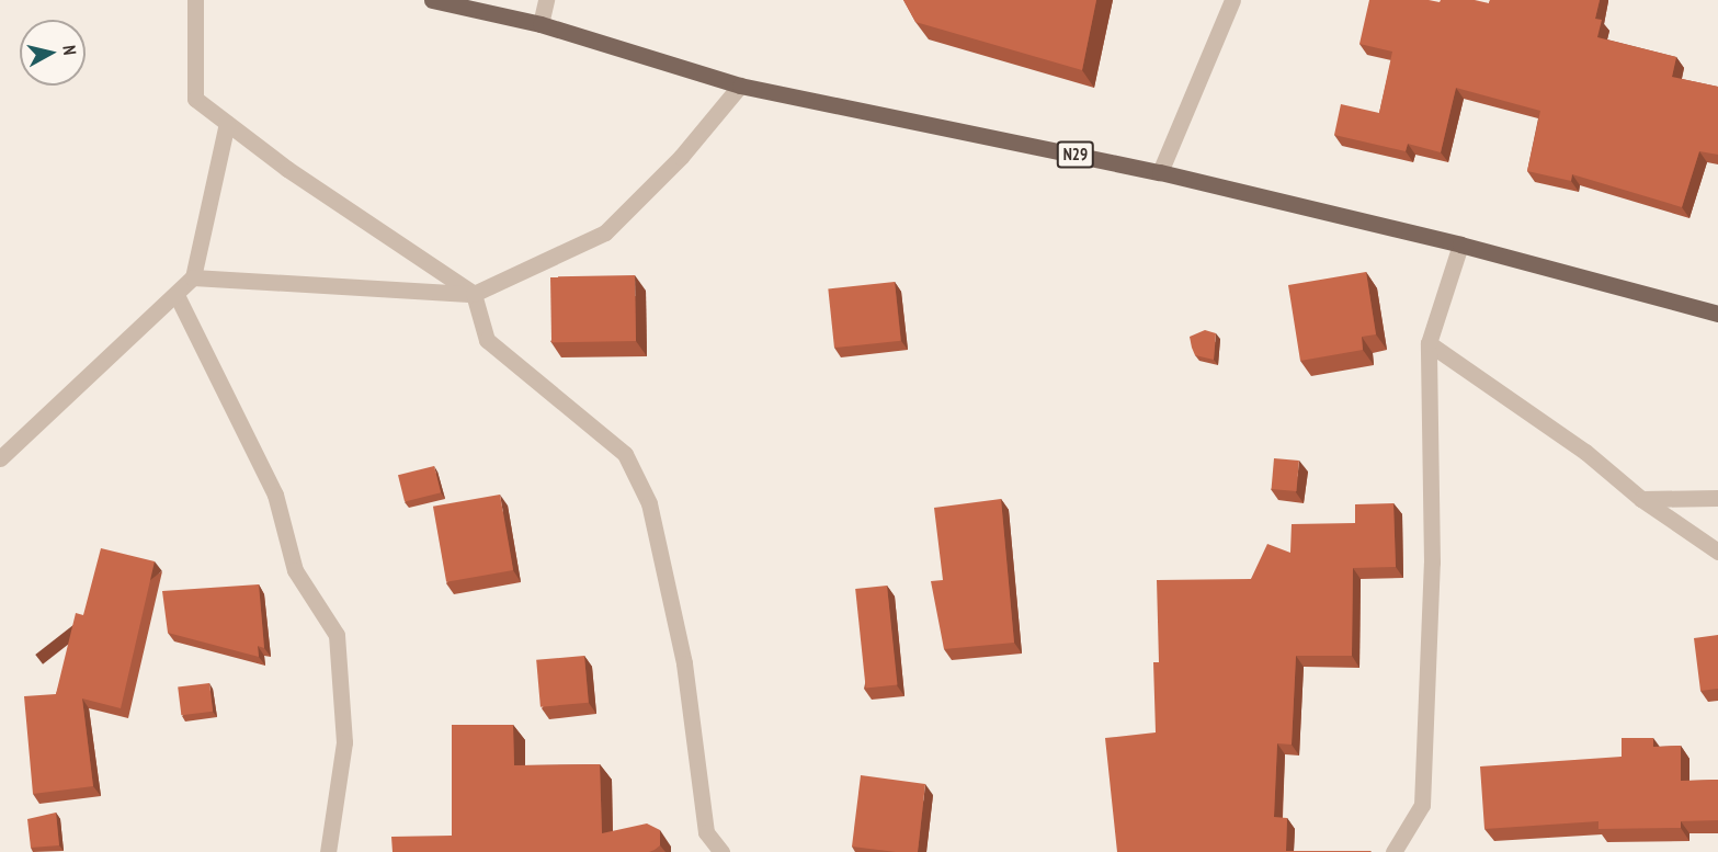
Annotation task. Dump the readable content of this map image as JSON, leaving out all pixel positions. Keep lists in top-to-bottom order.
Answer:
{
  "streets": {
    "main road": ["N29"]
  },
  "north": "right"
}
